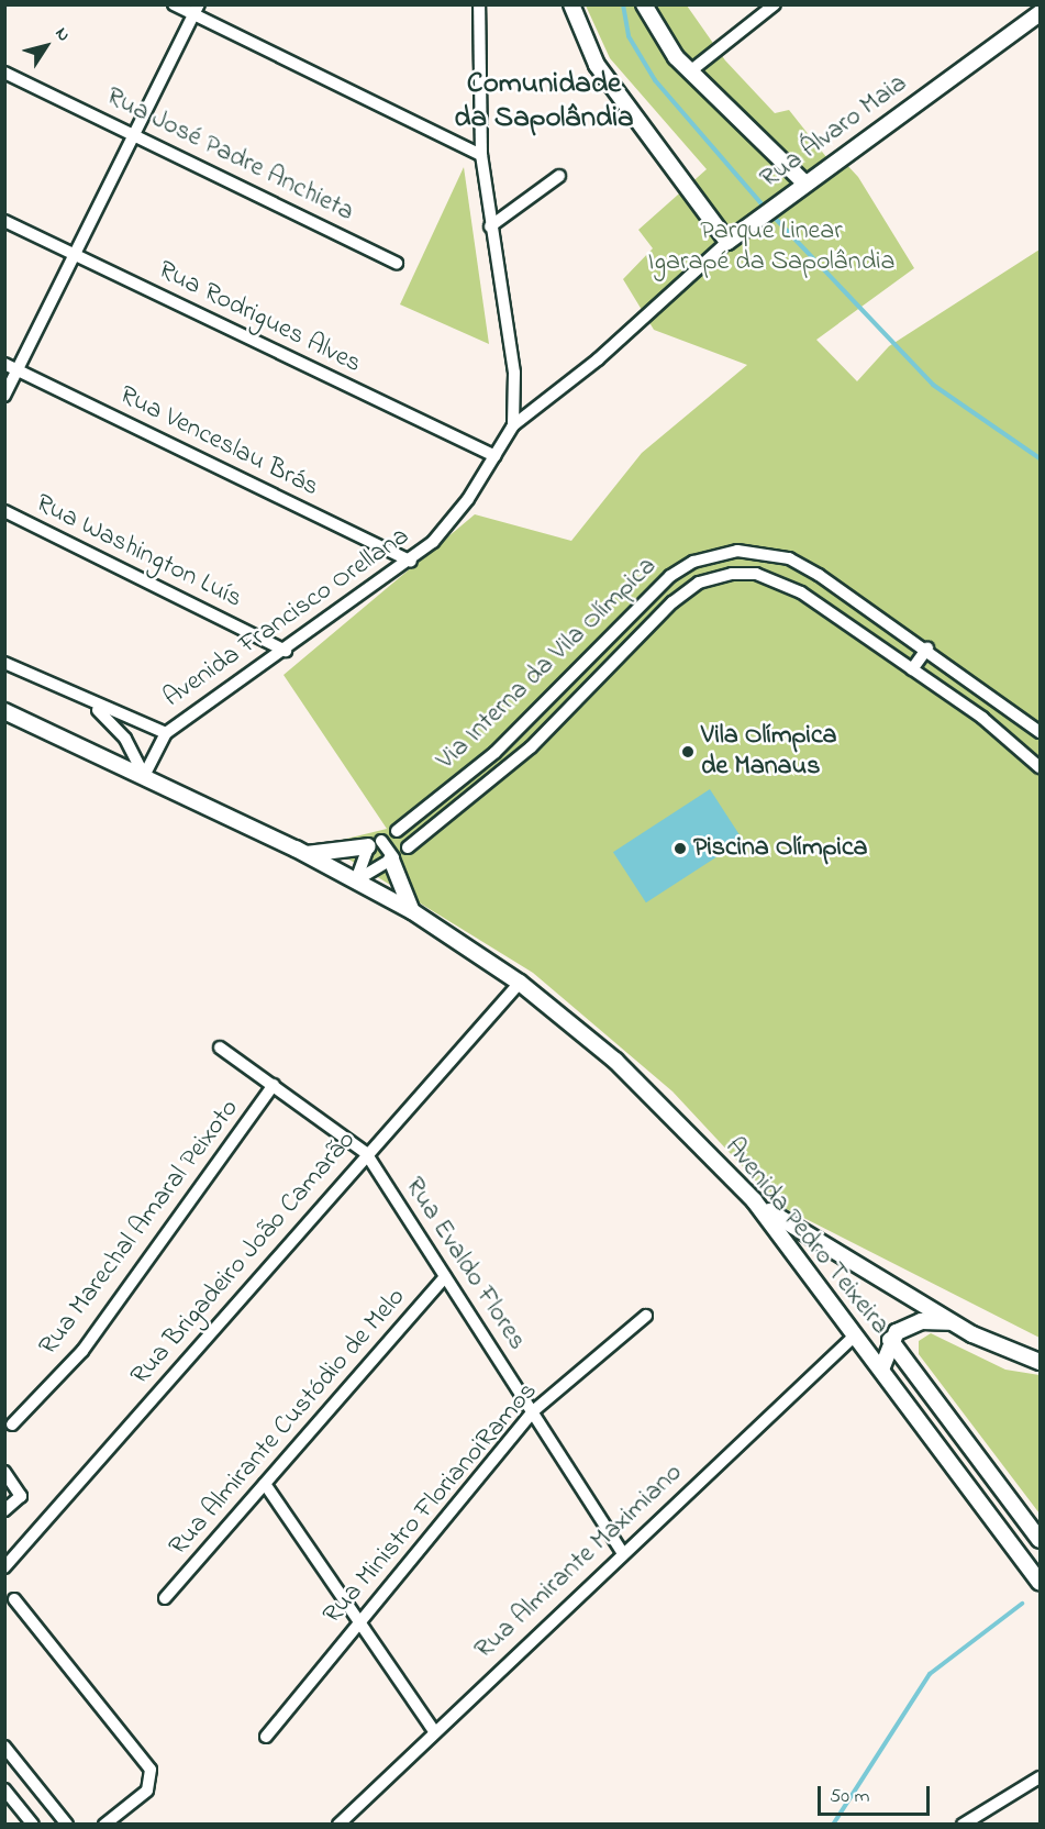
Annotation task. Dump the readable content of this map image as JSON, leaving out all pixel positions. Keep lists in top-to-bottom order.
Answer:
{
  "streets": {
    "street": [
      "Rua Álvaro Maia",
      "Rua José Padre Anchieta",
      "Rua Rodrigues Alves",
      "Rua Venceslau Brás",
      "Rua Washington Luís",
      "Avenida Francisco Orellana",
      "Via Interna da Vila Olímpica",
      "Rua Marechal Amaral Peixoto",
      "Avenida Pedro Teixeira",
      "Rua Brigadeiro João Camarão",
      "Rua Evaldo Flores",
      "Rua Almirante Custódio de Melo",
      "Rua Ministro FlorianoiRamos",
      "Rua Almirante Maximiano"
    ]
  },
  "crossings": [
    ["Rua Álvaro Maia", "Avenida Francisco Orellana"],
    ["Rua Rodrigues Alves", "Avenida Francisco Orellana"],
    ["Rua Venceslau Brás", "Avenida Francisco Orellana"],
    ["Rua Washington Luís", "Avenida Francisco Orellana"],
    ["Avenida Francisco Orellana", "Avenida Pedro Teixeira"],
    ["Rua Marechal Amaral Peixoto", "Rua Evaldo Flores"],
    ["Avenida Pedro Teixeira", "Rua Brigadeiro João Camarão"],
    ["Avenida Pedro Teixeira", "Rua Almirante Maximiano"],
    ["Rua Brigadeiro João Camarão", "Rua Evaldo Flores"],
    ["Rua Evaldo Flores", "Rua Almirante Custódio de Melo"],
    ["Rua Evaldo Flores", "Rua Ministro FlorianoiRamos"],
    ["Rua Evaldo Flores", "Rua Almirante Maximiano"]
  ],
  "districts": ["Comunidade da Sapolândia"],
  "parks": ["Parque Linear Igarapé da Sapolândia"],
  "places": ["Vila Olímpica de Manaus", "Piscina Olímpica"],
  "scale_bar": "50 m",
  "north": "top right"
}
